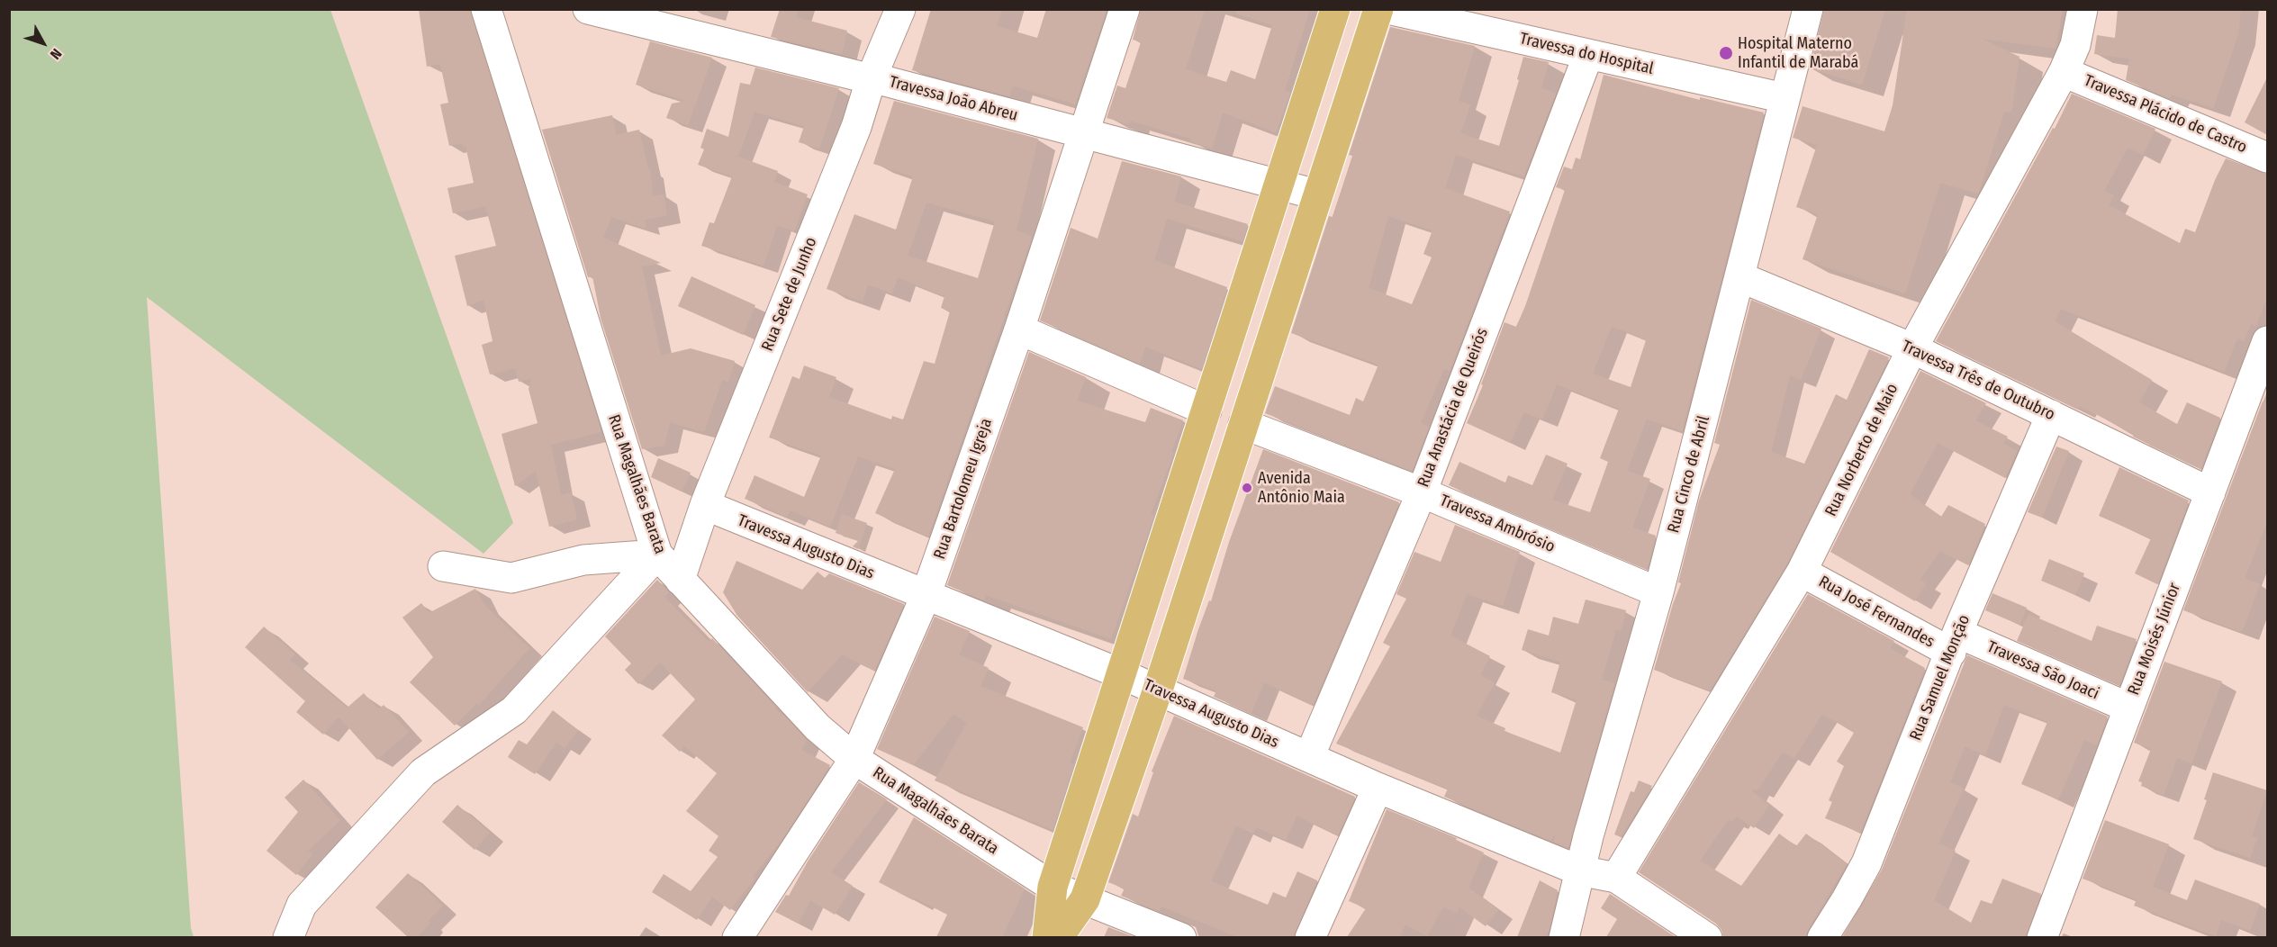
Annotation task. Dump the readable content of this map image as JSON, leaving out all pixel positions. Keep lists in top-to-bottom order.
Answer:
{
  "streets": {
    "street": [
      "Travessa do Hospital",
      "Travessa João Abreu",
      "Travessa Plácido de Castro",
      "Rua Sete de Junho",
      "Travessa Três de Outubro",
      "Rua Anastácia de Queirós",
      "Rua Norberto de Maio",
      "Rua Cinco de Abril",
      "Rua Magalhães Barata",
      "Rua Bartolomeu Igreja",
      "Travessa Ambrósio",
      "Travessa Augusto Dias",
      "Rua José Fernandes",
      "Rua Moisés Júnior",
      "Travessa São Joaci",
      "Rua Samuel Monção"
    ]
  },
  "crossings": [
    ["Travessa do Hospital", "Rua Anastácia de Queirós"],
    ["Travessa do Hospital", "Rua Cinco de Abril"],
    ["Travessa João Abreu", "Rua Sete de Junho"],
    ["Travessa João Abreu", "Rua Bartolomeu Igreja"],
    ["Travessa Plácido de Castro", "Rua Norberto de Maio"],
    ["Rua Sete de Junho", "Rua Magalhães Barata"],
    ["Rua Sete de Junho", "Travessa Augusto Dias"],
    ["Travessa Três de Outubro", "Rua Norberto de Maio"],
    ["Travessa Três de Outubro", "Rua Cinco de Abril"],
    ["Travessa Três de Outubro", "Rua Moisés Júnior"],
    ["Travessa Três de Outubro", "Rua Samuel Monção"],
    ["Rua Anastácia de Queirós", "Travessa Ambrósio"],
    ["Rua Anastácia de Queirós", "Travessa Augusto Dias"],
    ["Rua Norberto de Maio", "Travessa Augusto Dias"],
    ["Rua Norberto de Maio", "Rua José Fernandes"],
    ["Rua Cinco de Abril", "Travessa Ambrósio"],
    ["Rua Cinco de Abril", "Travessa Augusto Dias"],
    ["Rua Magalhães Barata", "Rua Bartolomeu Igreja"],
    ["Rua Bartolomeu Igreja", "Travessa Augusto Dias"],
    ["Rua José Fernandes", "Travessa São Joaci"],
    ["Rua José Fernandes", "Rua Samuel Monção"],
    ["Rua Moisés Júnior", "Travessa São Joaci"],
    ["Travessa São Joaci", "Rua Samuel Monção"]
  ],
  "places": ["Hospital Materno Infantil de Marabá", "Avenida Antônio Maia"],
  "north": "bottom right"
}
